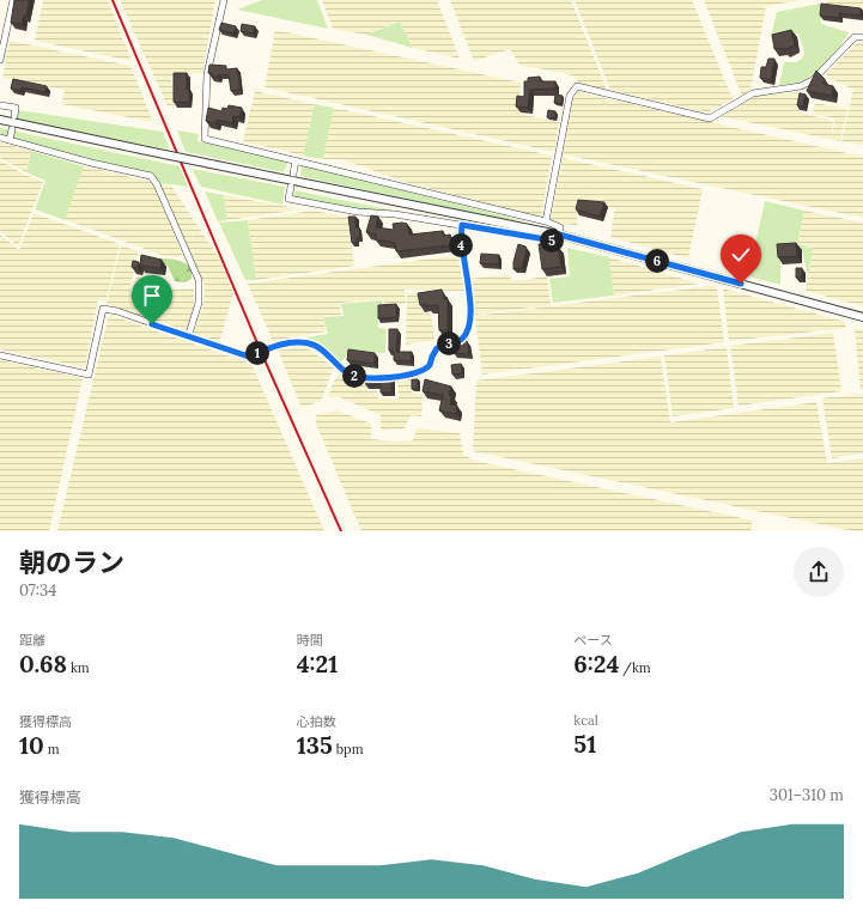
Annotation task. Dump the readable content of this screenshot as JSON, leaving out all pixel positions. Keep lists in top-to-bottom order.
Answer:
{
  "page": {
    "pins": [
      "5",
      "4",
      "6",
      "3",
      "1",
      "2"
    ],
    "heading": ["朝のラン", "07:34"],
    "stats": [
      ["距離", "0.68 km"],
      ["時間", "4:21"],
      ["ペース", "6:24 /km"],
      ["獲得標高", "10 m"],
      ["心拍数", "135 bpm"],
      ["kcal", "51"]
    ],
    "chart": ["獲得標高", "301–310 m"]
  }
}
